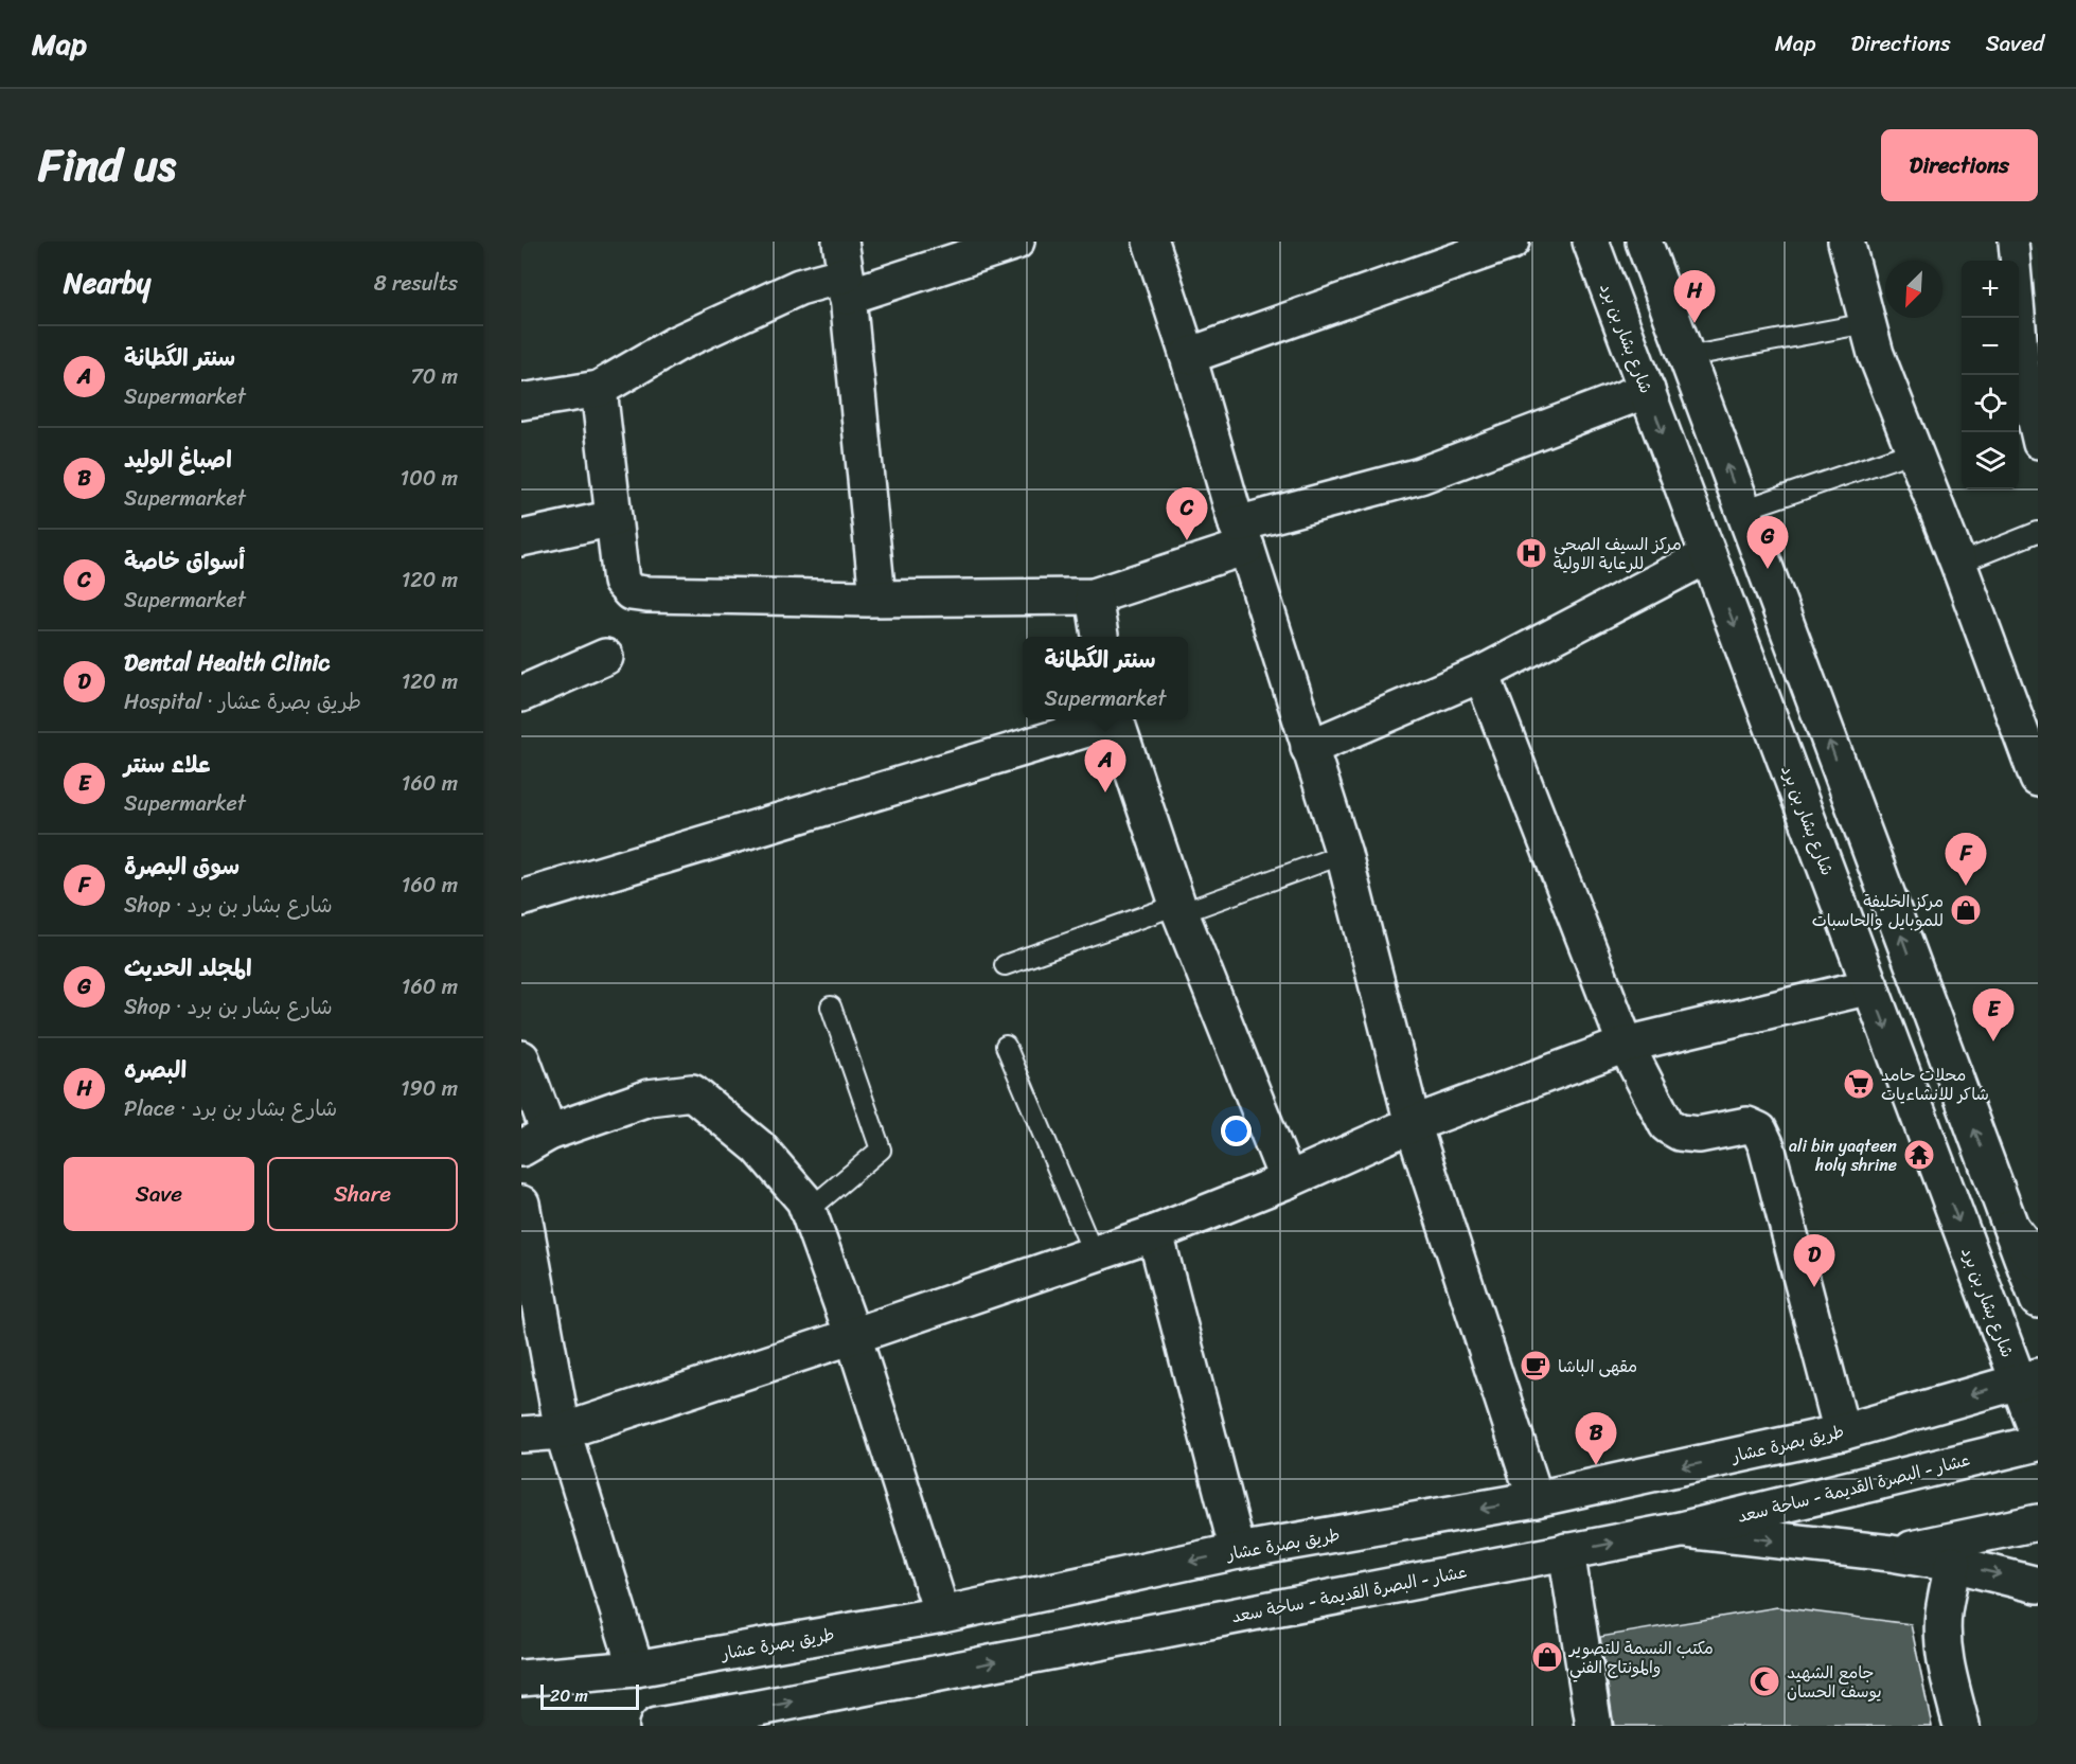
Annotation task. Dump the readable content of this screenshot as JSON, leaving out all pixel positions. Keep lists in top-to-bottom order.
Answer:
{
  "streets": {
    "street": ["شارع بشار بن برد", "طريق بصرة عشار", "عشار - البصرة القديمة - ساحة سعد"]
  },
  "crossings": [
    ["شارع بشار بن برد", "طريق بصرة عشار"]
  ],
  "one_way": ["عشار - البصرة القديمة - ساحة سعد"],
  "places": {
    "hospital": ["مركز السيف الصحي للرعاية الاولية"],
    "shop": ["مركز الخليفة للموبايل والحاسبات", "مكتب النسمة للتصوير والمونتاج الفني"],
    "supermarket": ["محلات حامد شاكر للانشاءيات"],
    "temple": ["ali bin yaqteen holy shrine"],
    "cafe": ["مقهى الباشا"],
    "mosque": ["جامع الشهيد يوسف الحسان"]
  },
  "scale_bar": "20 m",
  "north": "bottom left",
  "page": {
    "header": "Map",
    "nav": ["Map", "Directions", "Saved"],
    "title": "Find us",
    "buttons": [
      "Directions",
      ["Save", "Share"]
    ],
    "heading": ["Nearby", "8 results"],
    "map_buttons": ["+", "−"],
    "pins": [
      "H",
      "C",
      "G",
      "A",
      "F",
      "E",
      "D",
      "B"
    ],
    "list": [
      {
        "mark": "A",
        "name": "سنتر الگطانة",
        "note": "Supermarket",
        "value": "70 m"
      },
      {
        "mark": "B",
        "name": "اصباغ الوليد",
        "note": "Supermarket",
        "value": "100 m"
      },
      {
        "mark": "C",
        "name": "أسواق خاصة",
        "note": "Supermarket",
        "value": "120 m"
      },
      {
        "mark": "D",
        "name": "Dental Health Clinic",
        "note": "Hospital · طريق بصرة عشار",
        "value": "120 m"
      },
      {
        "mark": "E",
        "name": "علاء سنتر",
        "note": "Supermarket",
        "value": "160 m"
      },
      {
        "mark": "F",
        "name": "سوق البصرة",
        "note": "Shop · شارع بشار بن برد",
        "value": "160 m"
      },
      {
        "mark": "G",
        "name": "المجلد الحديث",
        "note": "Shop · شارع بشار بن برد",
        "value": "160 m"
      },
      {
        "mark": "H",
        "name": "البصره",
        "note": "Place · شارع بشار بن برد",
        "value": "190 m"
      }
    ],
    "popup": ["سنتر الگطانة", "Supermarket"],
    "scale": "20 m"
  }
}
